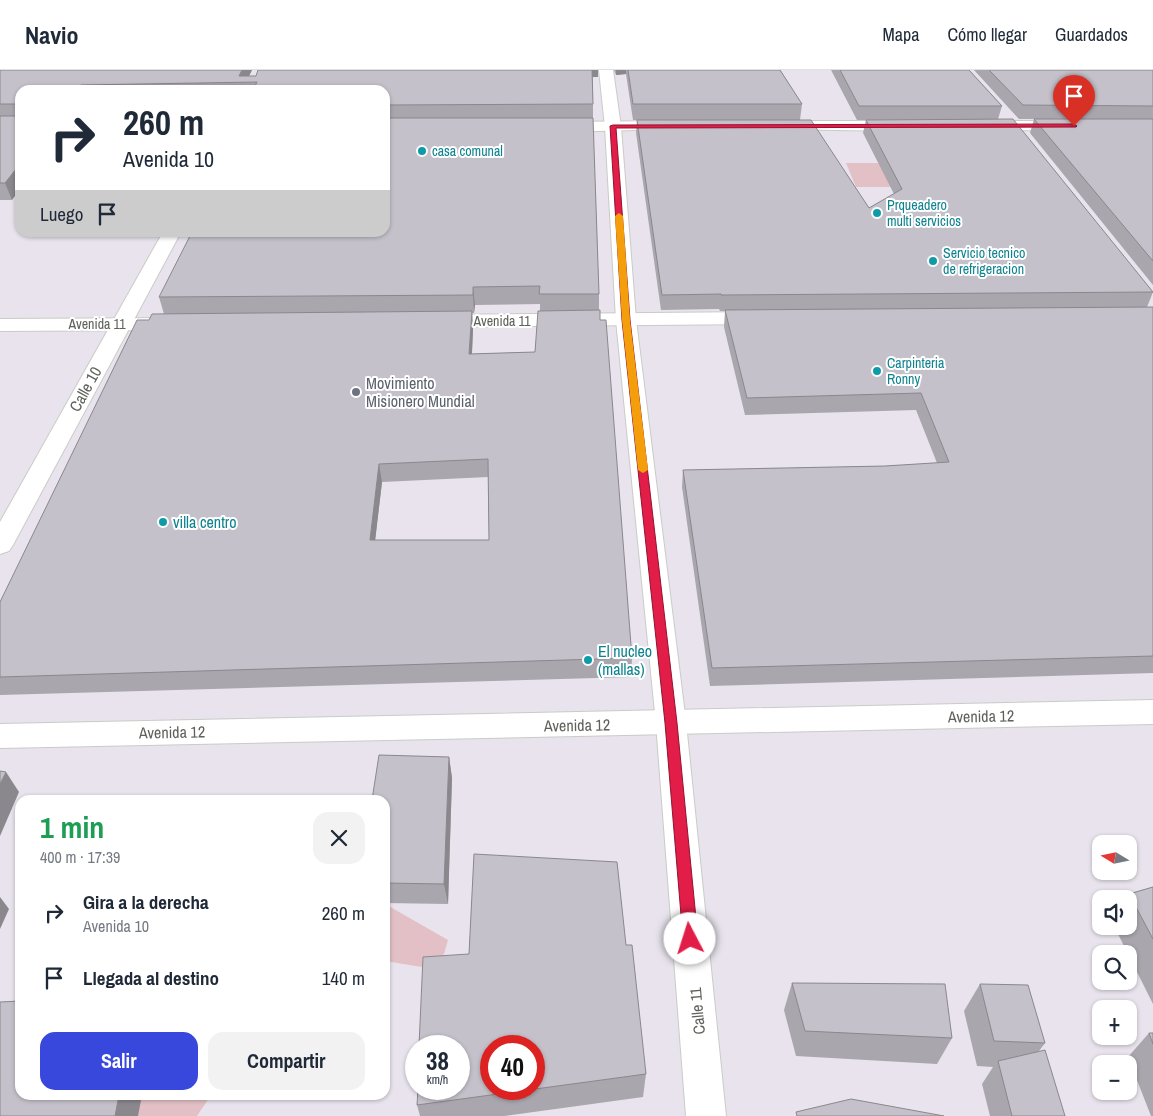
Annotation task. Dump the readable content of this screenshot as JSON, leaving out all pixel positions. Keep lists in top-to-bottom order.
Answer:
{
  "streets": {
    "street": [
      "Avenida 11",
      "Calle 10",
      "Avenida 12",
      "Calle 11"
    ]
  },
  "crossings": [
    ["Avenida 11", "Calle 10"],
    ["Avenida 11", "Calle 11"],
    ["Avenida 12", "Calle 11"]
  ],
  "places": [
    "casa comunal",
    "Prqueadero multi servicios",
    "Servicio tecnico de refrigeracion",
    "Carpinteria Ronny",
    "Movimiento Misionero Mundial",
    "villa centro",
    "El nucleo (mallas)"
  ],
  "north": "left",
  "page": {
    "header": "Navio",
    "nav": ["Mapa", "Cómo llegar", "Guardados"],
    "turn": ["260 m", "Avenida 10"],
    "then": "Luego",
    "heading": ["1 min", "400 m · 17:39"],
    "map_buttons": ["+", "−"],
    "list": [
      {
        "name": "Gira a la derecha",
        "note": "Avenida 10",
        "value": "260 m"
      },
      {
        "name": "Llegada al destino",
        "value": "140 m"
      }
    ],
    "buttons": ["Salir", "Compartir"],
    "speed": "38 km/h",
    "limit": "40"
  }
}
